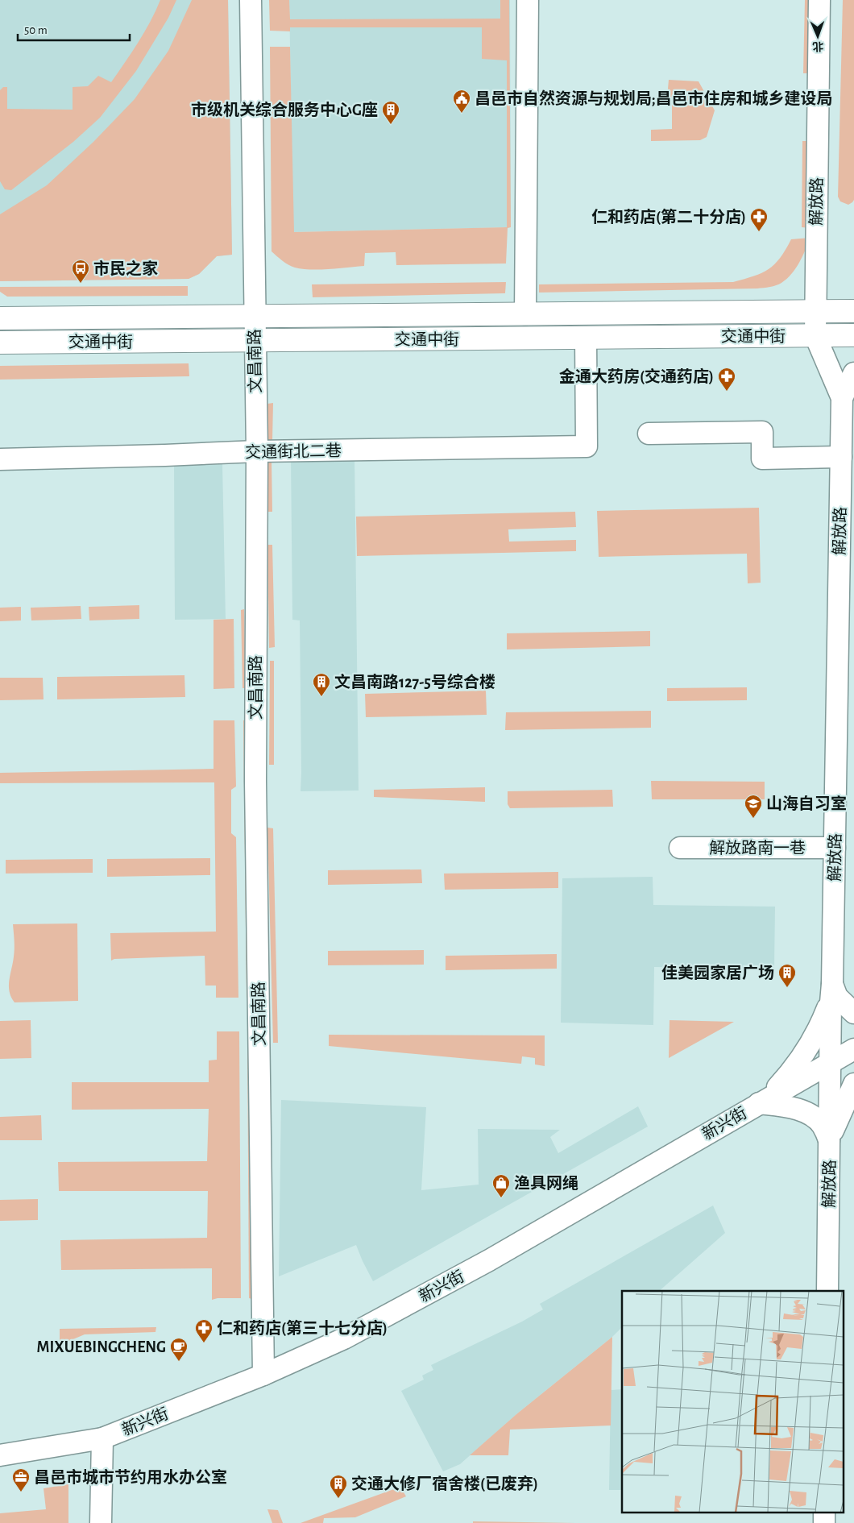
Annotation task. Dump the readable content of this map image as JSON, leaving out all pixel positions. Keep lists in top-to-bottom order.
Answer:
{
  "streets": {
    "main road": ["交通中街"],
    "street": [
      "解放路",
      "文昌南路",
      "交通街北二巷",
      "解放路南一巷",
      "新兴街"
    ]
  },
  "crossings": [
    ["解放路", "交通中街"],
    ["解放路", "解放路南一巷"],
    ["解放路", "新兴街"],
    ["交通中街", "文昌南路"],
    ["交通中街", "交通街北二巷"],
    ["文昌南路", "交通街北二巷"],
    ["文昌南路", "新兴街"]
  ],
  "places": {
    "public building": ["昌邑市自然资源与规划局;昌邑市住房和城乡建设局"],
    "building": [
      "市级机关综合服务中心G座",
      "文昌南路127-5号综合楼",
      "佳美园家居广场",
      "交通大修厂宿舍楼(已废弃)"
    ],
    "pharmacy": ["仁和药店(第二十分店)", "金通大药房(交通药店)", "仁和药店(第三十七分店)"],
    "bus stop": ["市民之家"],
    "school or university": ["山海自习室"],
    "shop": ["渔具网绳"],
    "cafe": ["MIXUEBINGCHENG"],
    "office": ["昌邑市城市节约用水办公室"]
  },
  "scale_bar": "50 m",
  "north": "bottom"
}
